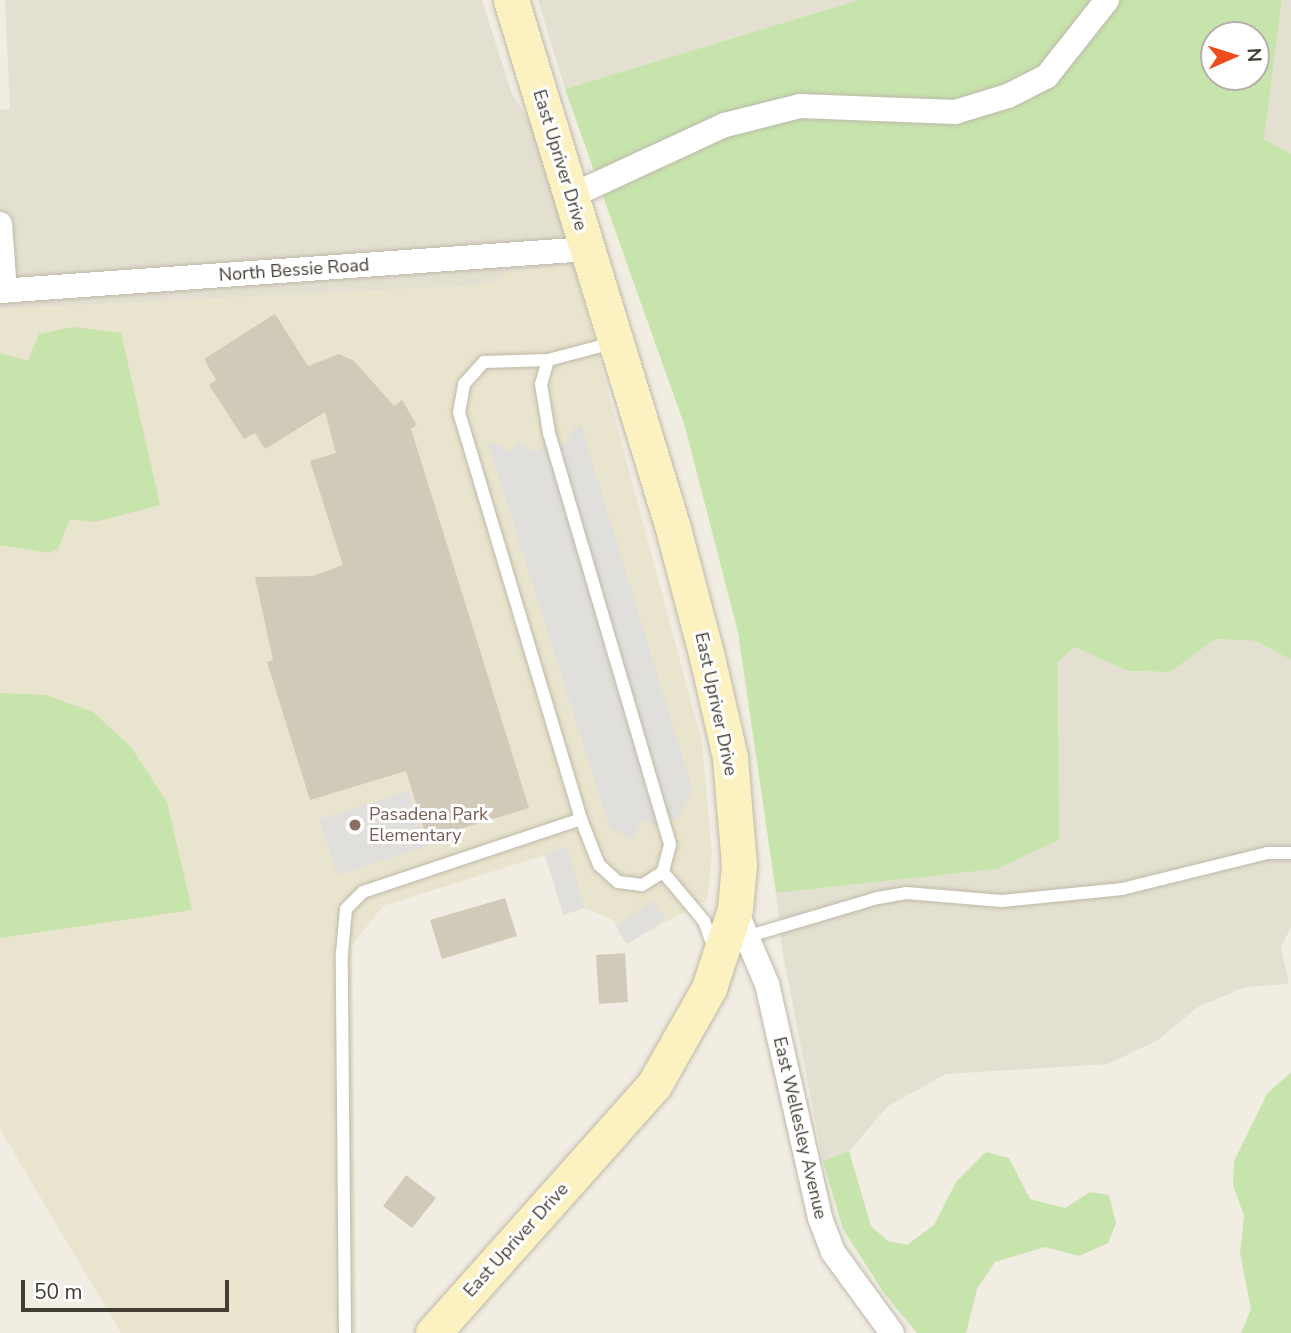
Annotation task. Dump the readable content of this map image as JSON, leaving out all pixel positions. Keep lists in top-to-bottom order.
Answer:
{
  "streets": {
    "main road": ["East Upriver Drive"],
    "street": ["North Bessie Road", "East Wellesley Avenue"]
  },
  "crossings": [
    ["East Upriver Drive", "North Bessie Road"],
    ["East Upriver Drive", "East Wellesley Avenue"]
  ],
  "places": ["Pasadena Park Elementary"],
  "scale_bar": "50 m",
  "north": "right"
}
